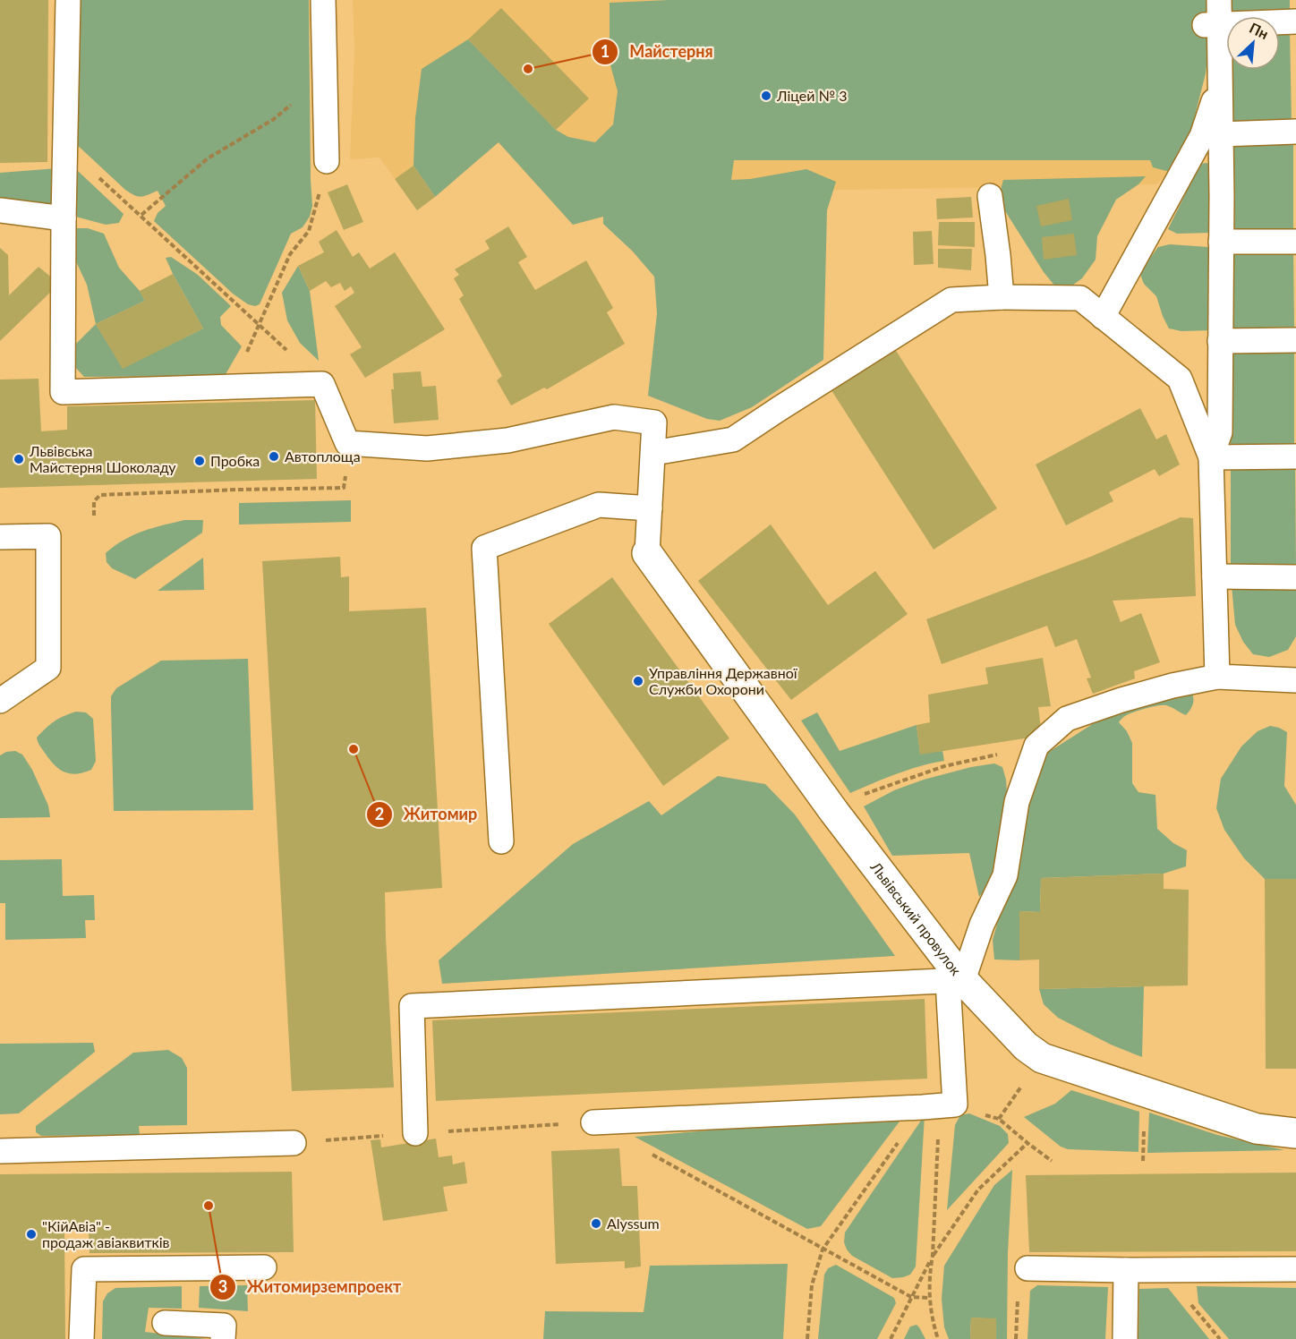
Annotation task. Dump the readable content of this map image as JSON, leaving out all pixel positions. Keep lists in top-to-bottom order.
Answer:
{
  "streets": {
    "street": ["Львівський провулок"]
  },
  "places": [
    "Майстерня",
    "Ліцей № 3",
    "Автоплоща",
    "Львівська Майстерня Шоколаду",
    "Пробка",
    "Управління Державної Служби Охорони",
    "Житомир",
    "Житомирземпроект",
    "Alyssum",
    "\"КійАвіа\" - продаж авіаквитків"
  ],
  "north": "top right"
}
